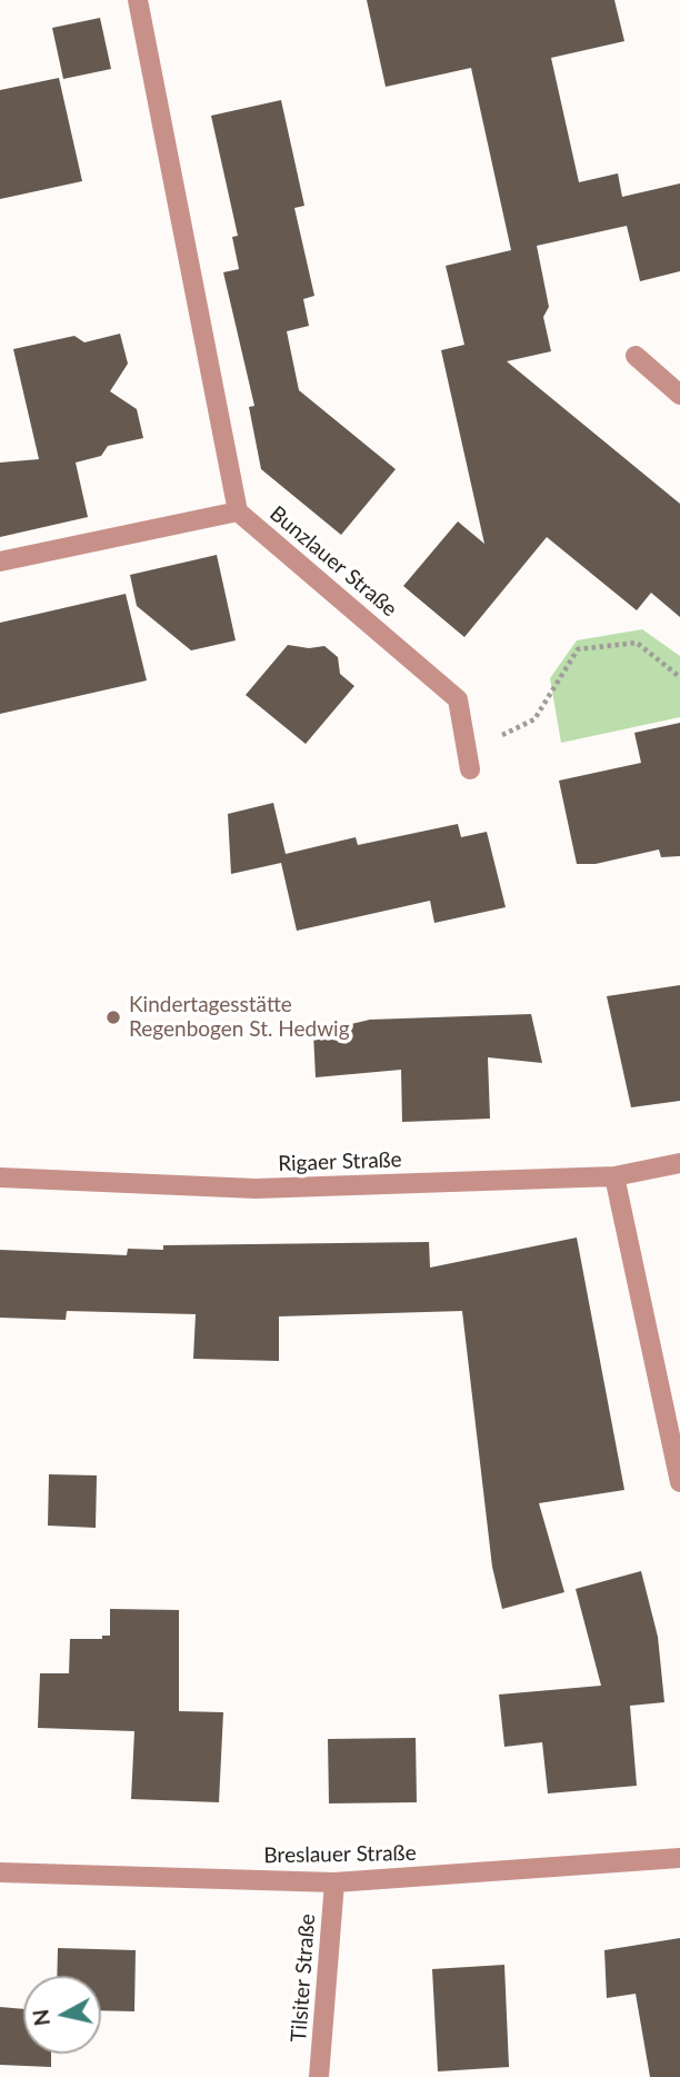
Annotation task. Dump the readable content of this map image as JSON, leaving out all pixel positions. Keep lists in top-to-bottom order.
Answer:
{
  "streets": {
    "street": [
      "Bunzlauer Straße",
      "Rigaer Straße",
      "Breslauer Straße",
      "Tilsiter Straße"
    ]
  },
  "crossings": [
    ["Breslauer Straße", "Tilsiter Straße"]
  ],
  "places": ["Kindertagesstätte Regenbogen St. Hedwig"],
  "north": "left"
}
